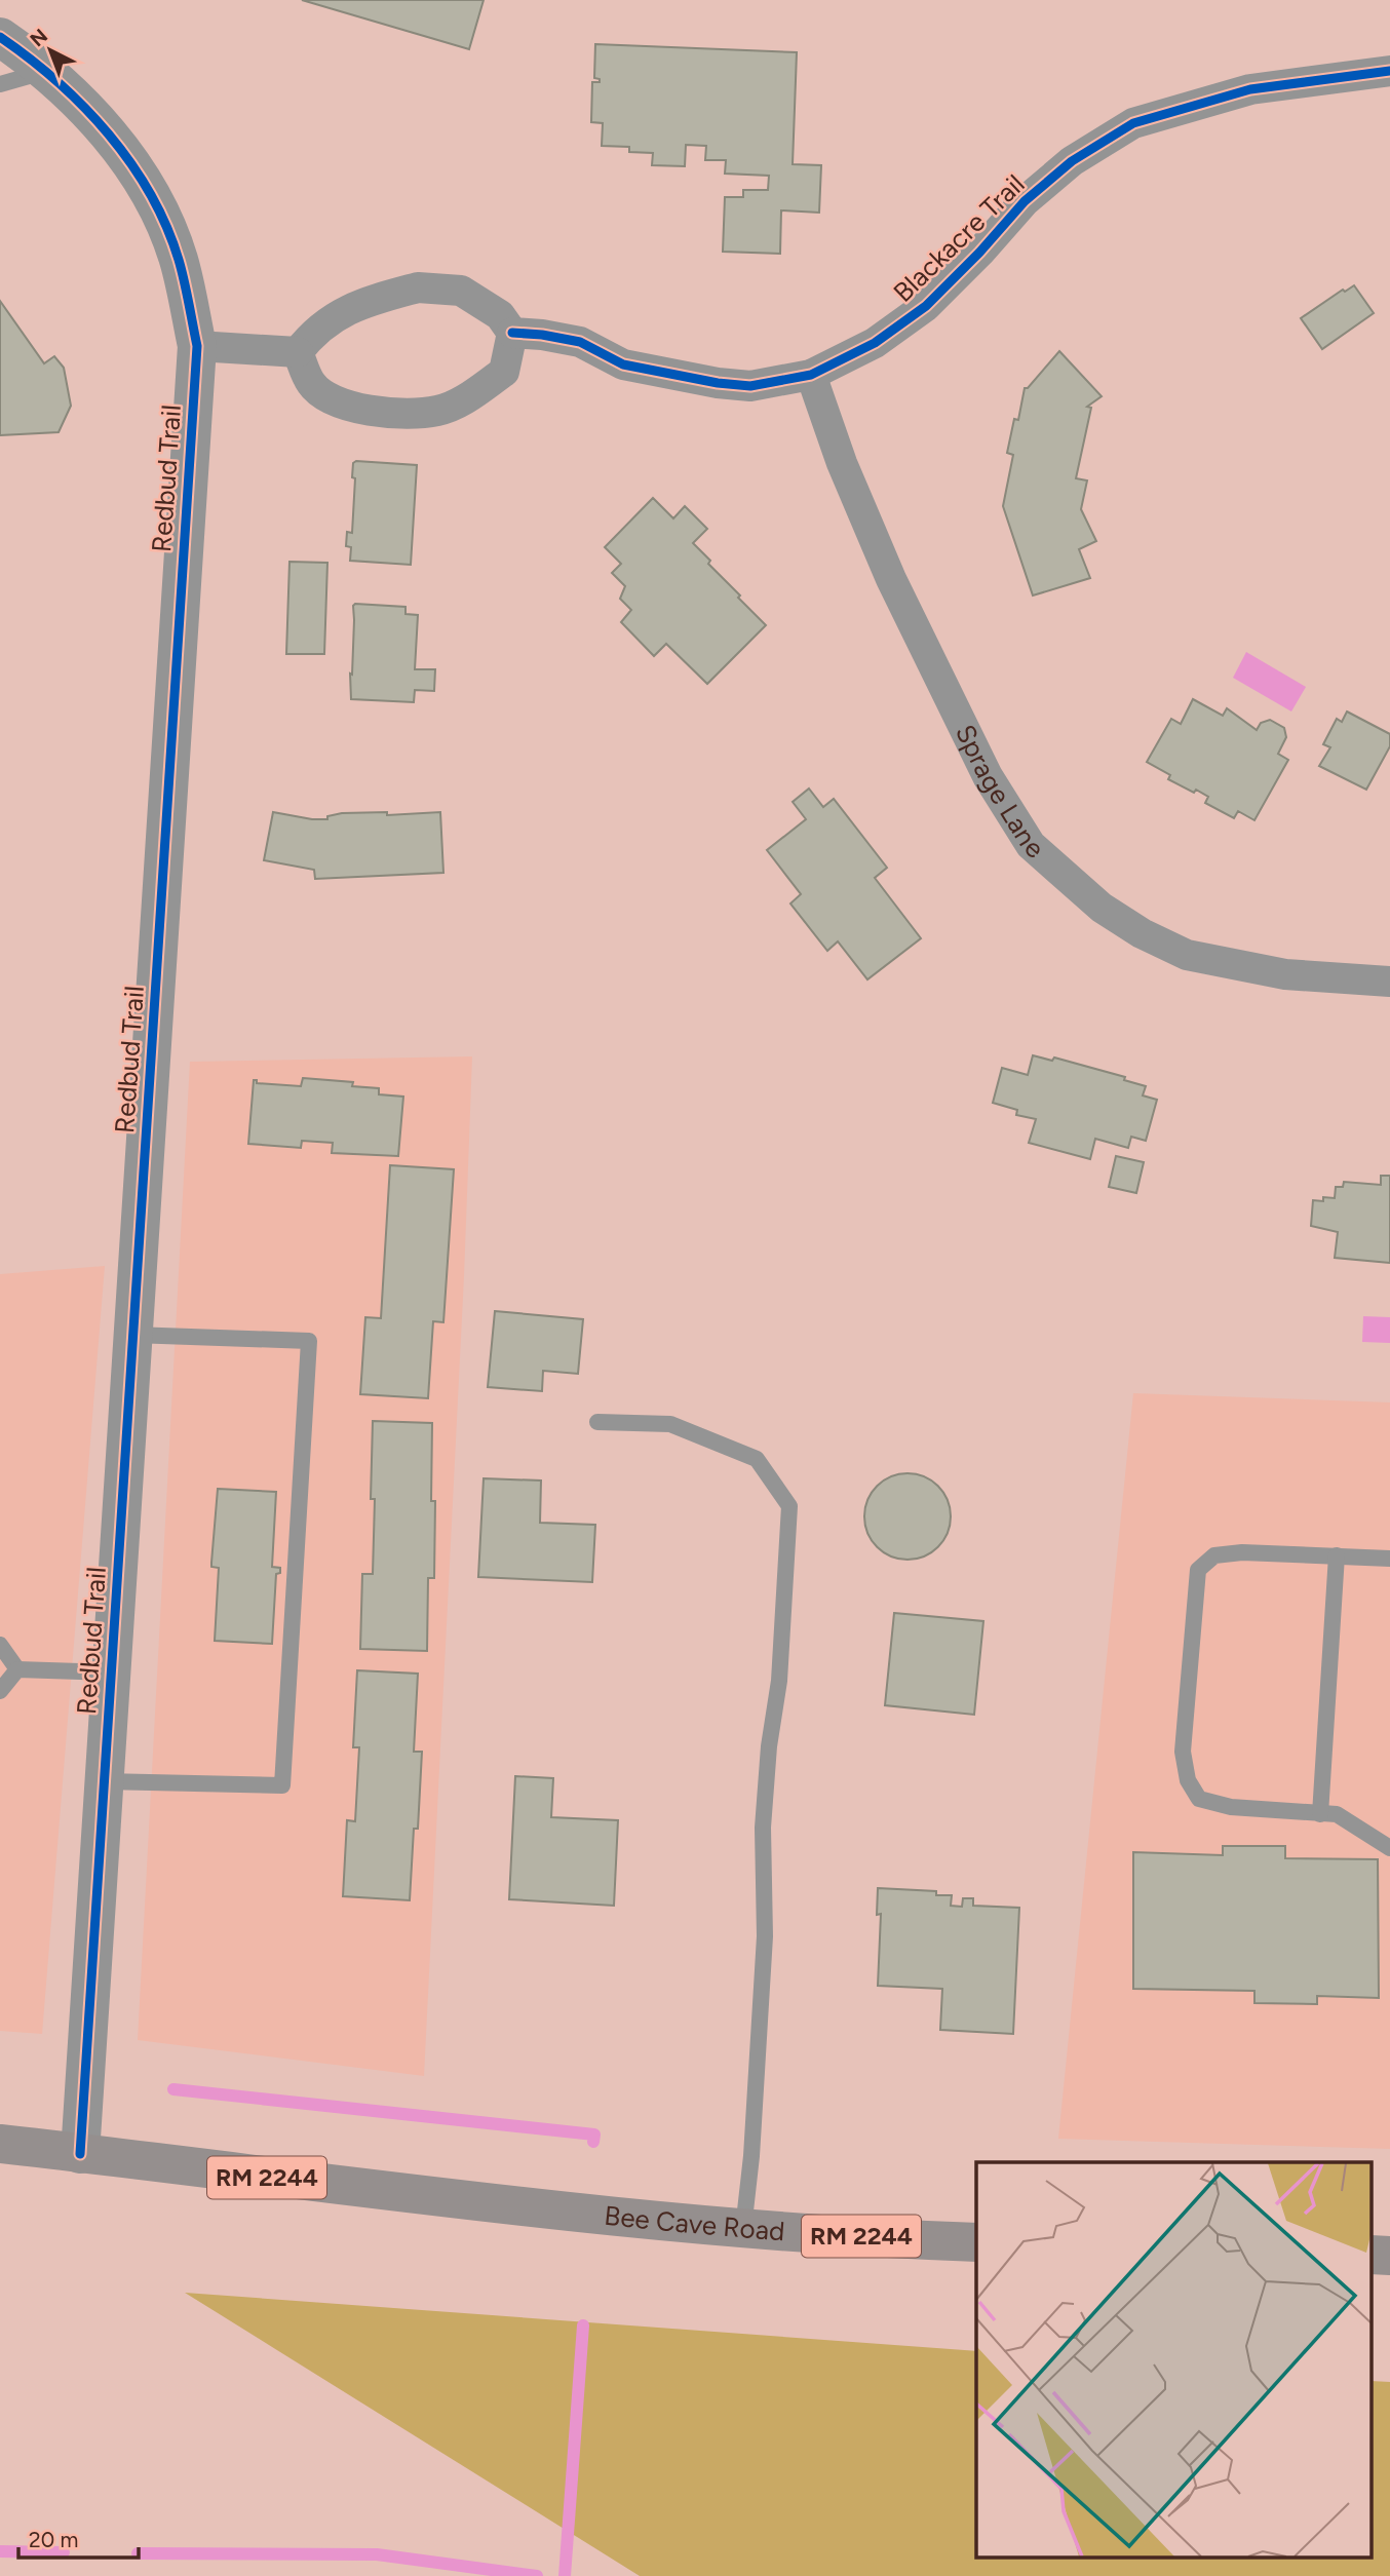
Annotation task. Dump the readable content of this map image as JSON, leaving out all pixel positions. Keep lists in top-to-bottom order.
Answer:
{
  "streets": {
    "main road": ["RM 2244", "Bee Cave Road"],
    "street": ["Blackacre Trail", "Redbud Trail", "Sprage Lane"]
  },
  "crossings": [
    ["Blackacre Trail", "Sprage Lane"],
    ["Redbud Trail", "RM 2244"],
    ["Redbud Trail", "Bee Cave Road"],
    ["RM 2244", "Bee Cave Road"]
  ],
  "scale_bar": "20 m",
  "north": "top left"
}
